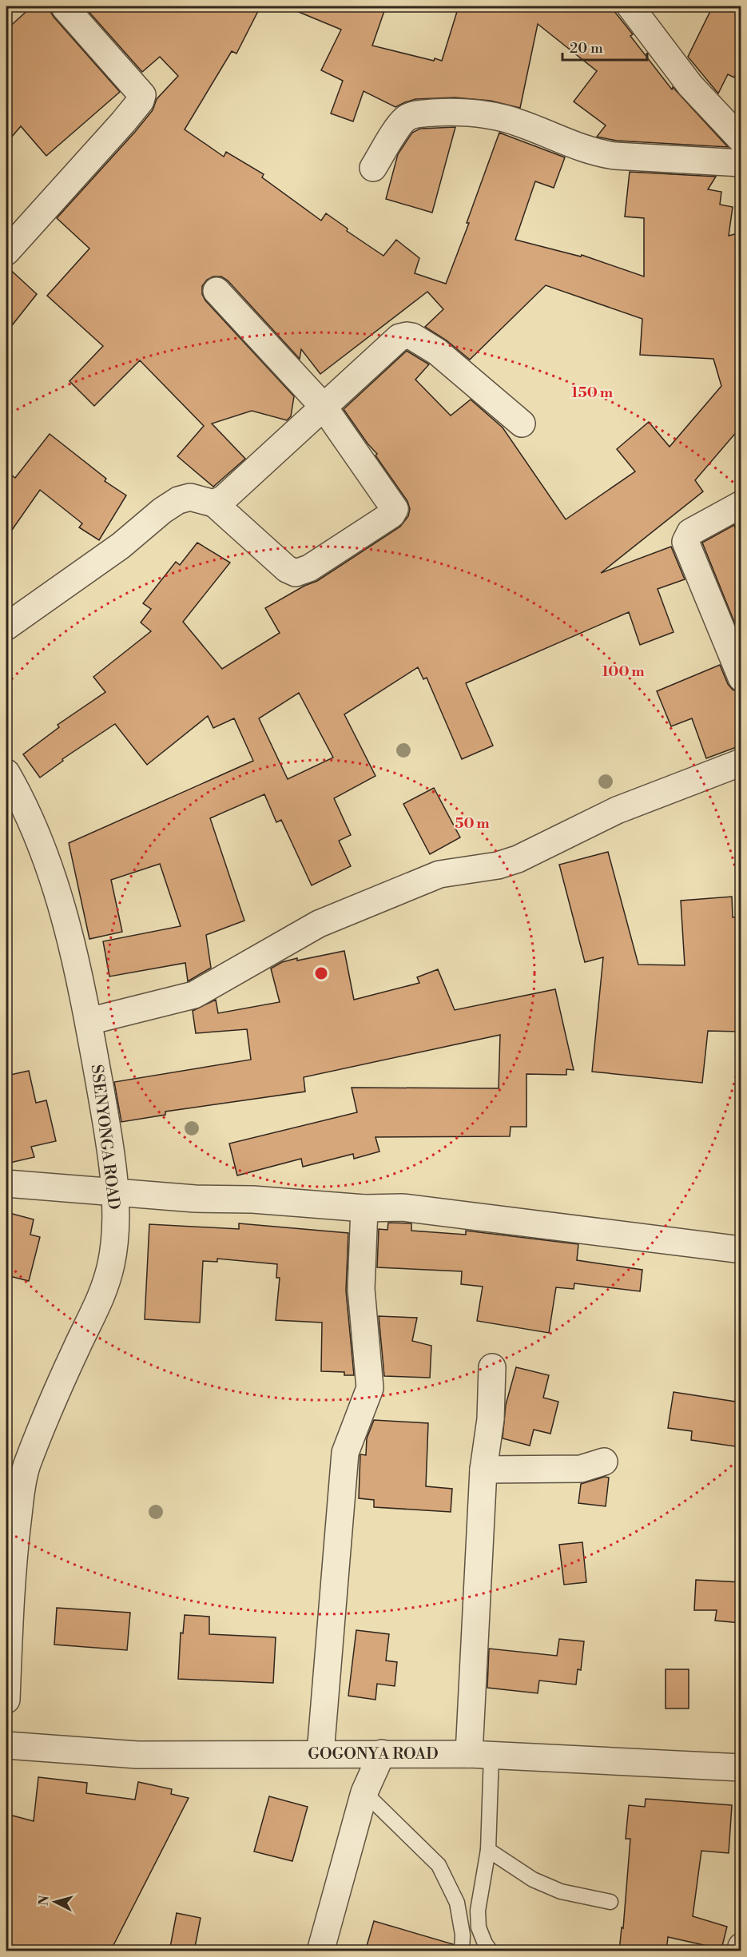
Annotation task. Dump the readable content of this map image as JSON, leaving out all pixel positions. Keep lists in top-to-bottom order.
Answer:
{
  "streets": {
    "street": ["SSENYONGA ROAD", "GOGONYA ROAD"]
  },
  "scale_bar": "20 m",
  "north": "left",
  "rings": ["150 m", "100 m", "50 m"]
}
